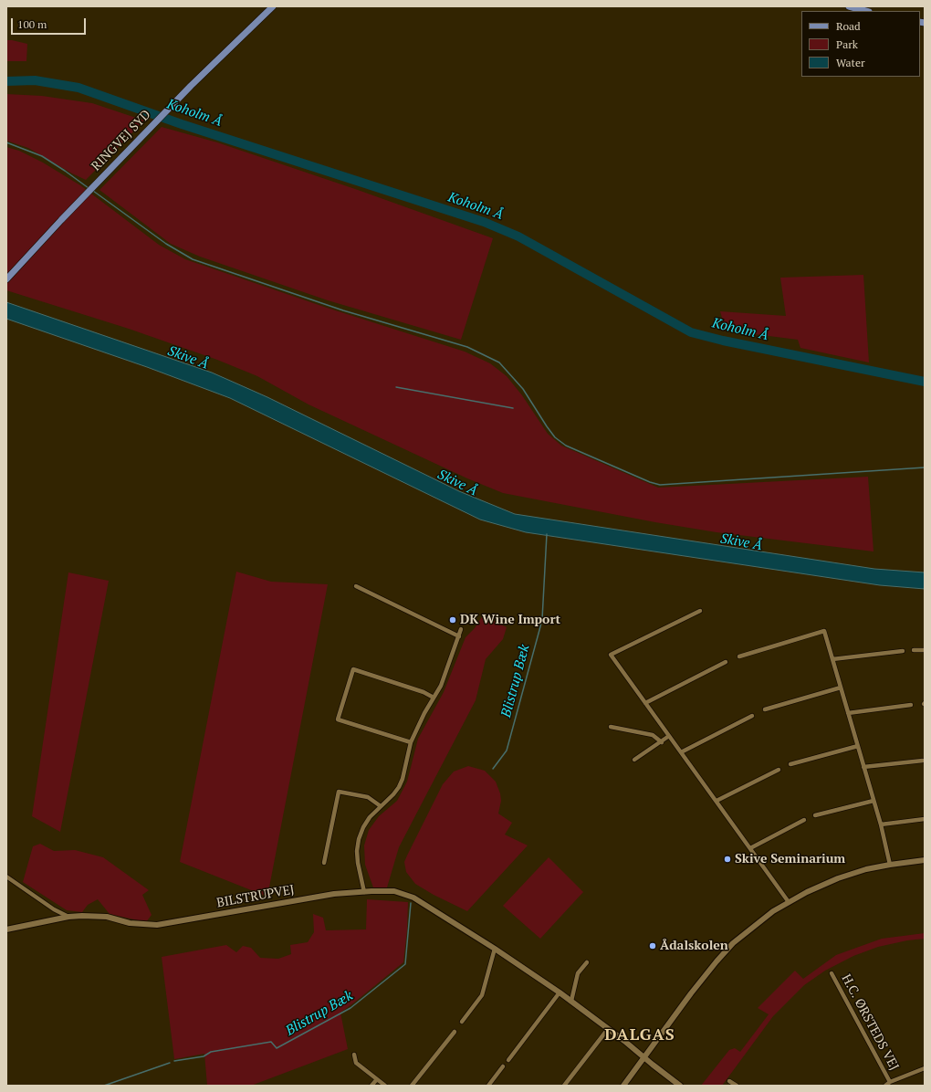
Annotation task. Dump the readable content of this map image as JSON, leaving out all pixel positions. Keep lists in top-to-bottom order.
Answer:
{
  "streets": {
    "main road": ["RINGVEJ SYD"],
    "street": ["BILSTRUPVEJ", "H.C. ØRSTEDS VEJ"]
  },
  "districts": ["DALGAS"],
  "water": ["Koholm Å", "Skive Å", "Blistrup Bæk"],
  "places": ["DK Wine Import", "Skive Seminarium", "Ådalskolen"],
  "legend": ["Road", "Park", "Water"],
  "scale_bar": "100 m"
}
